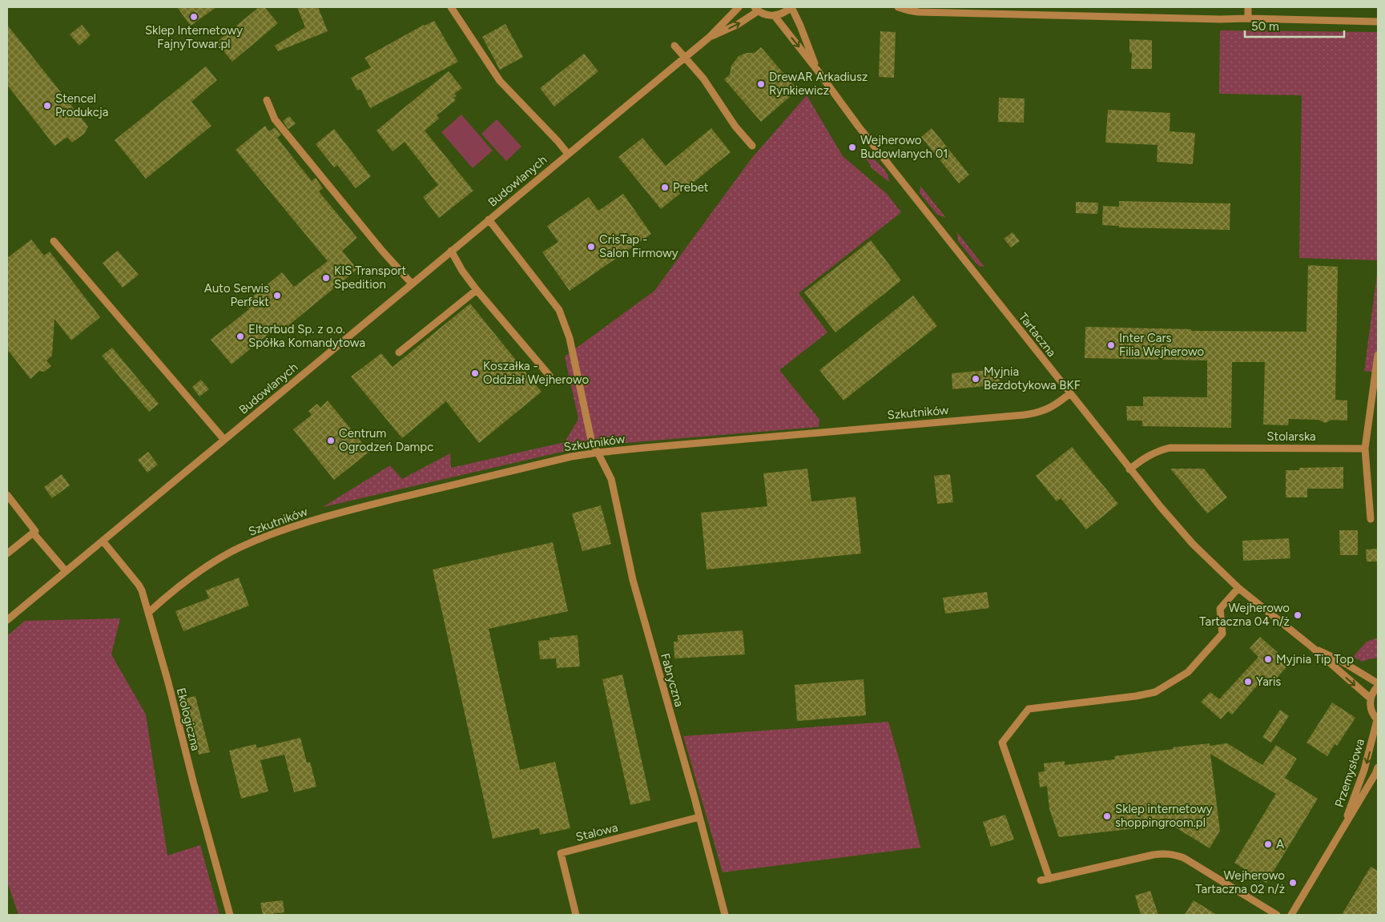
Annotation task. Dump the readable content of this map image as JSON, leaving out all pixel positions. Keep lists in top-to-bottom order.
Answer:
{
  "streets": {
    "street": [
      "Budowlanych",
      "Tartaczna",
      "Szkutników",
      "Stolarska",
      "Fabryczna",
      "Ekologiczna",
      "Przemysłowa",
      "Stalowa"
    ]
  },
  "crossings": [
    ["Budowlanych", "Fabryczna"],
    ["Budowlanych", "Ekologiczna"],
    ["Tartaczna", "Szkutników"],
    ["Tartaczna", "Stolarska"],
    ["Szkutników", "Fabryczna"],
    ["Szkutników", "Ekologiczna"],
    ["Fabryczna", "Stalowa"]
  ],
  "places": [
    "Sklep Internetowy FajnyTowar.pl",
    "DrewAR Arkadiusz Rynkiewicz",
    "Stencel Produkcja",
    "Wejherowo Budowlanych 01",
    "Prebet",
    "CrisTap - Salon Firmowy",
    "KIS Transport Spedition",
    "Auto Serwis Perfekt",
    "Eltorbud Sp. z o.o. Spółka Komandytowa",
    "Inter Cars Filia Wejherowo",
    "Koszałka - Oddział Wejherowo",
    "Myjnia Bezdotykowa BKF",
    "Centrum Ogrodzeń Dampc",
    "Wejherowo Tartaczna 04 n/ż",
    "Myjnia Tip Top",
    "Yaris",
    "Sklep internetowy shoppingroom.pl",
    "A",
    "Wejherowo Tartaczna 02 n/ż"
  ],
  "scale_bar": "50 m"
}
